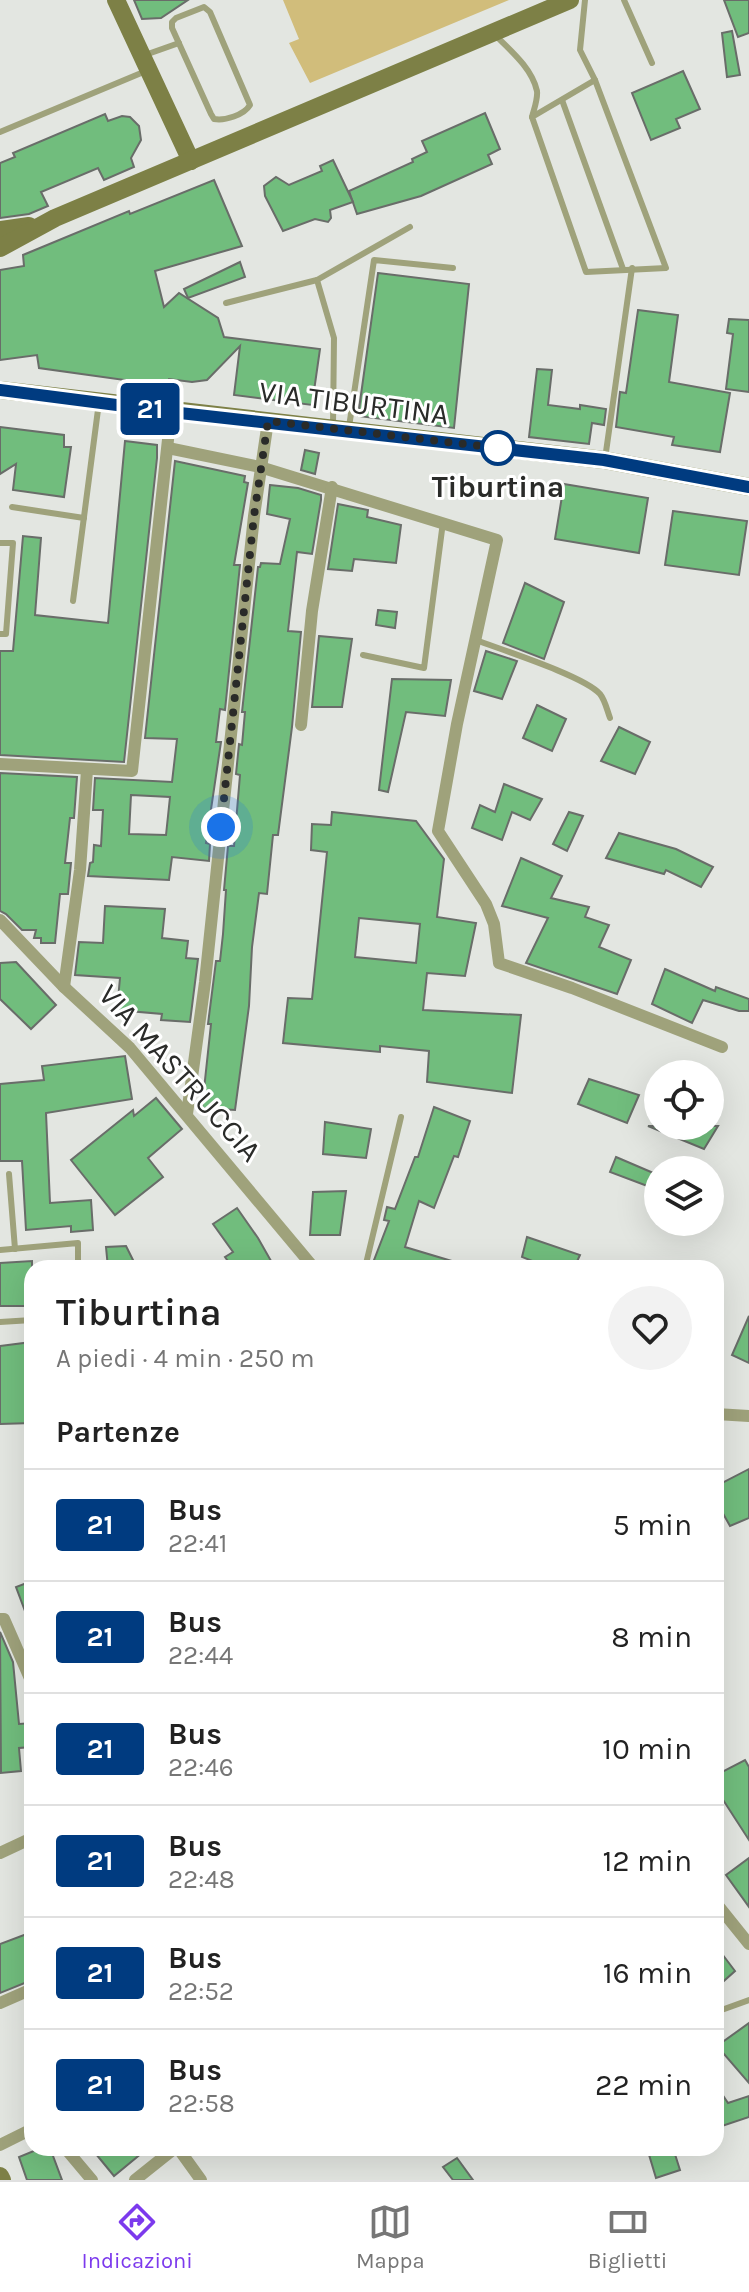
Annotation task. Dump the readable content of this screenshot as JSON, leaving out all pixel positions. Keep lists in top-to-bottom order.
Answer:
{
  "streets": {
    "main road": ["VIA TIBURTINA"],
    "street": ["VIA MASTRUCCIA"]
  },
  "places": ["Tiburtina"],
  "lines": ["bus line 21"],
  "page": {
    "on_map": "21",
    "heading": [
      ["Tiburtina", "A piedi · 4 min · 250 m"],
      "Partenze"
    ],
    "list": [
      {
        "mark": "21",
        "name": "Bus",
        "note": "22:41",
        "value": "5 min"
      },
      {
        "mark": "21",
        "name": "Bus",
        "note": "22:44",
        "value": "8 min"
      },
      {
        "mark": "21",
        "name": "Bus",
        "note": "22:46",
        "value": "10 min"
      },
      {
        "mark": "21",
        "name": "Bus",
        "note": "22:48",
        "value": "12 min"
      },
      {
        "mark": "21",
        "name": "Bus",
        "note": "22:52",
        "value": "16 min"
      },
      {
        "mark": "21",
        "name": "Bus",
        "note": "22:58",
        "value": "22 min"
      }
    ],
    "tabs": ["Indicazioni", "Mappa", "Biglietti"]
  }
}
